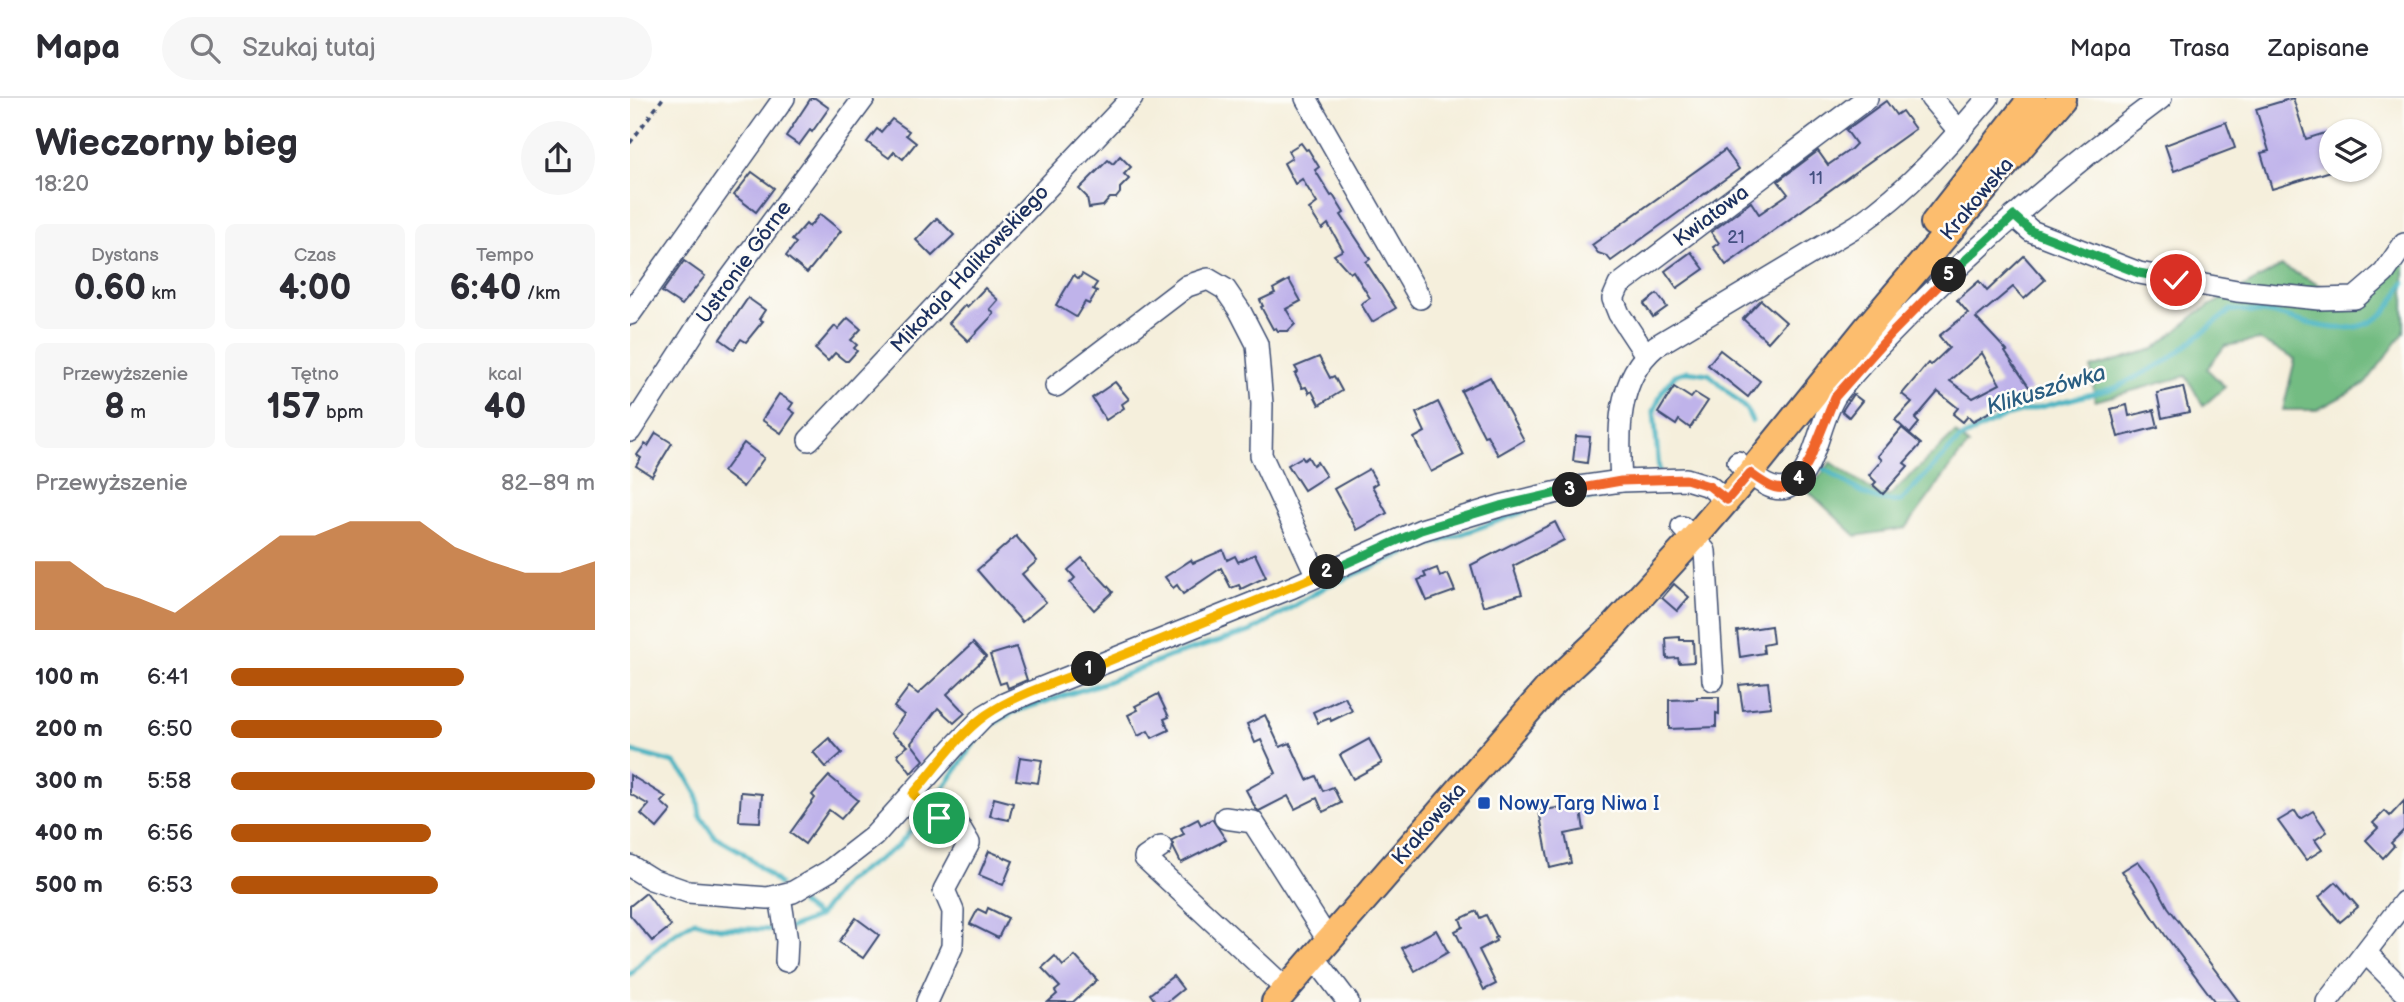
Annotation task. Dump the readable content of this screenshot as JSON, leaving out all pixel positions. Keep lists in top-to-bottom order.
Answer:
{
  "streets": {
    "main road": ["Krakowska"],
    "street": ["Kwiatowa", "Ustronie Górne", "Mikołaja Halikowskiego"]
  },
  "water": ["Klikuszówka"],
  "places": {
    "transit": ["Nowy Targ Niwa I"]
  },
  "house_numbers": ["11", "21"],
  "page": {
    "header": "Mapa",
    "search": "Szukaj tutaj",
    "nav": ["Mapa", "Trasa", "Zapisane"],
    "heading": ["Wieczorny bieg", "18:20"],
    "stats": [
      ["Dystans", "0.60 km"],
      ["Czas", "4:00"],
      ["Tempo", "6:40 /km"],
      ["Przewyższenie", "8 m"],
      ["Tętno", "157 bpm"],
      ["kcal", "40"]
    ],
    "pins": [
      "5",
      "4",
      "3",
      "2",
      "1"
    ],
    "chart": ["Przewyższenie", "82–89 m"],
    "list": [
      {
        "name": "100 m",
        "note": "6:41"
      },
      {
        "name": "200 m",
        "note": "6:50"
      },
      {
        "name": "300 m",
        "note": "5:58"
      },
      {
        "name": "400 m",
        "note": "6:56"
      },
      {
        "name": "500 m",
        "note": "6:53"
      }
    ]
  }
}
